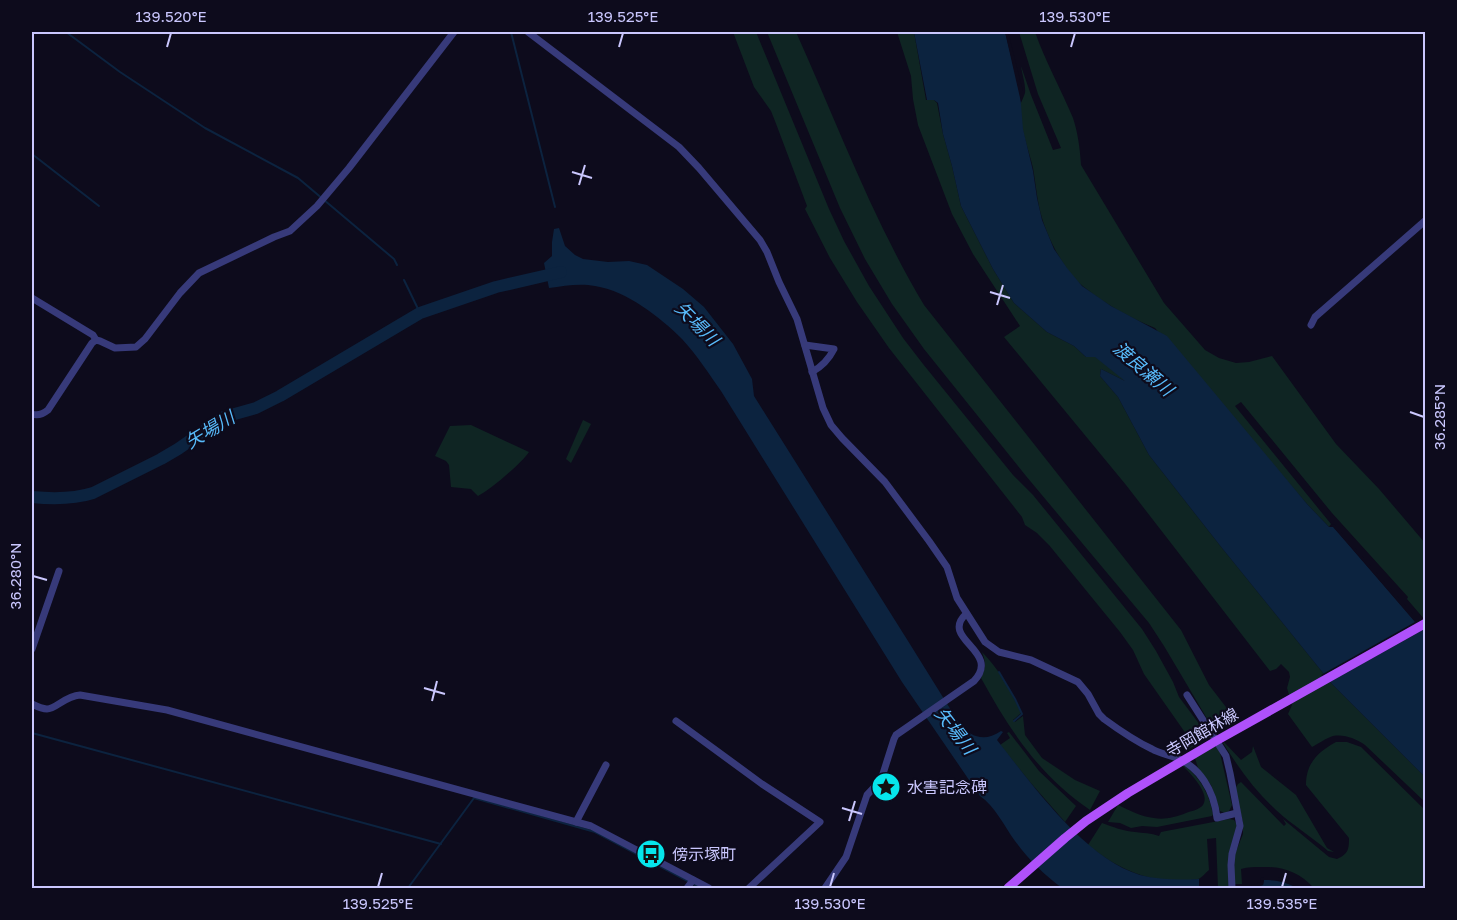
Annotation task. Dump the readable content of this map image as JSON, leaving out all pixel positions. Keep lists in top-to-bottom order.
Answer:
{
  "streets": {
    "main road": ["寺岡館林線"]
  },
  "water": ["矢場川", "渡良瀬川"],
  "places": {
    "place": ["水害記念碑"],
    "bus stop": ["傍示塚町"]
  },
  "coordinates": [
    "139.520°E",
    "139.525°E",
    "139.530°E",
    "36.285°N",
    "36.280°N",
    "139.535°E"
  ]
}
